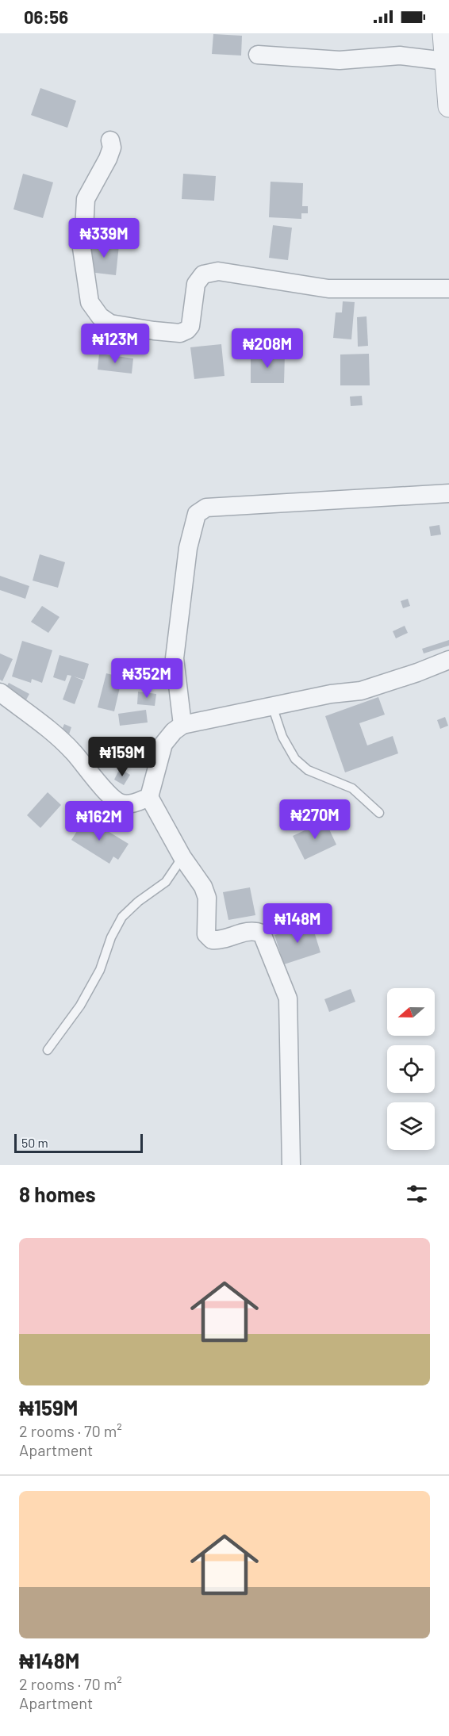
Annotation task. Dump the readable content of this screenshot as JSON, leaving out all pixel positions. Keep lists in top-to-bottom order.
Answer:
{
  "scale_bar": "50 m",
  "north": "left",
  "page": {
    "status": "06:56",
    "price": [
      "₦339M",
      "₦123M",
      "₦208M",
      "₦352M",
      "₦159M",
      "₦270M",
      "₦162M",
      "₦148M"
    ],
    "scale": "50 m",
    "heading": "8 homes",
    "list": [
      {
        "name": "₦159M",
        "note": "2 rooms · 70 m² · Apartment"
      },
      {
        "name": "₦148M",
        "note": "2 rooms · 70 m² · Apartment"
      }
    ]
  }
}
